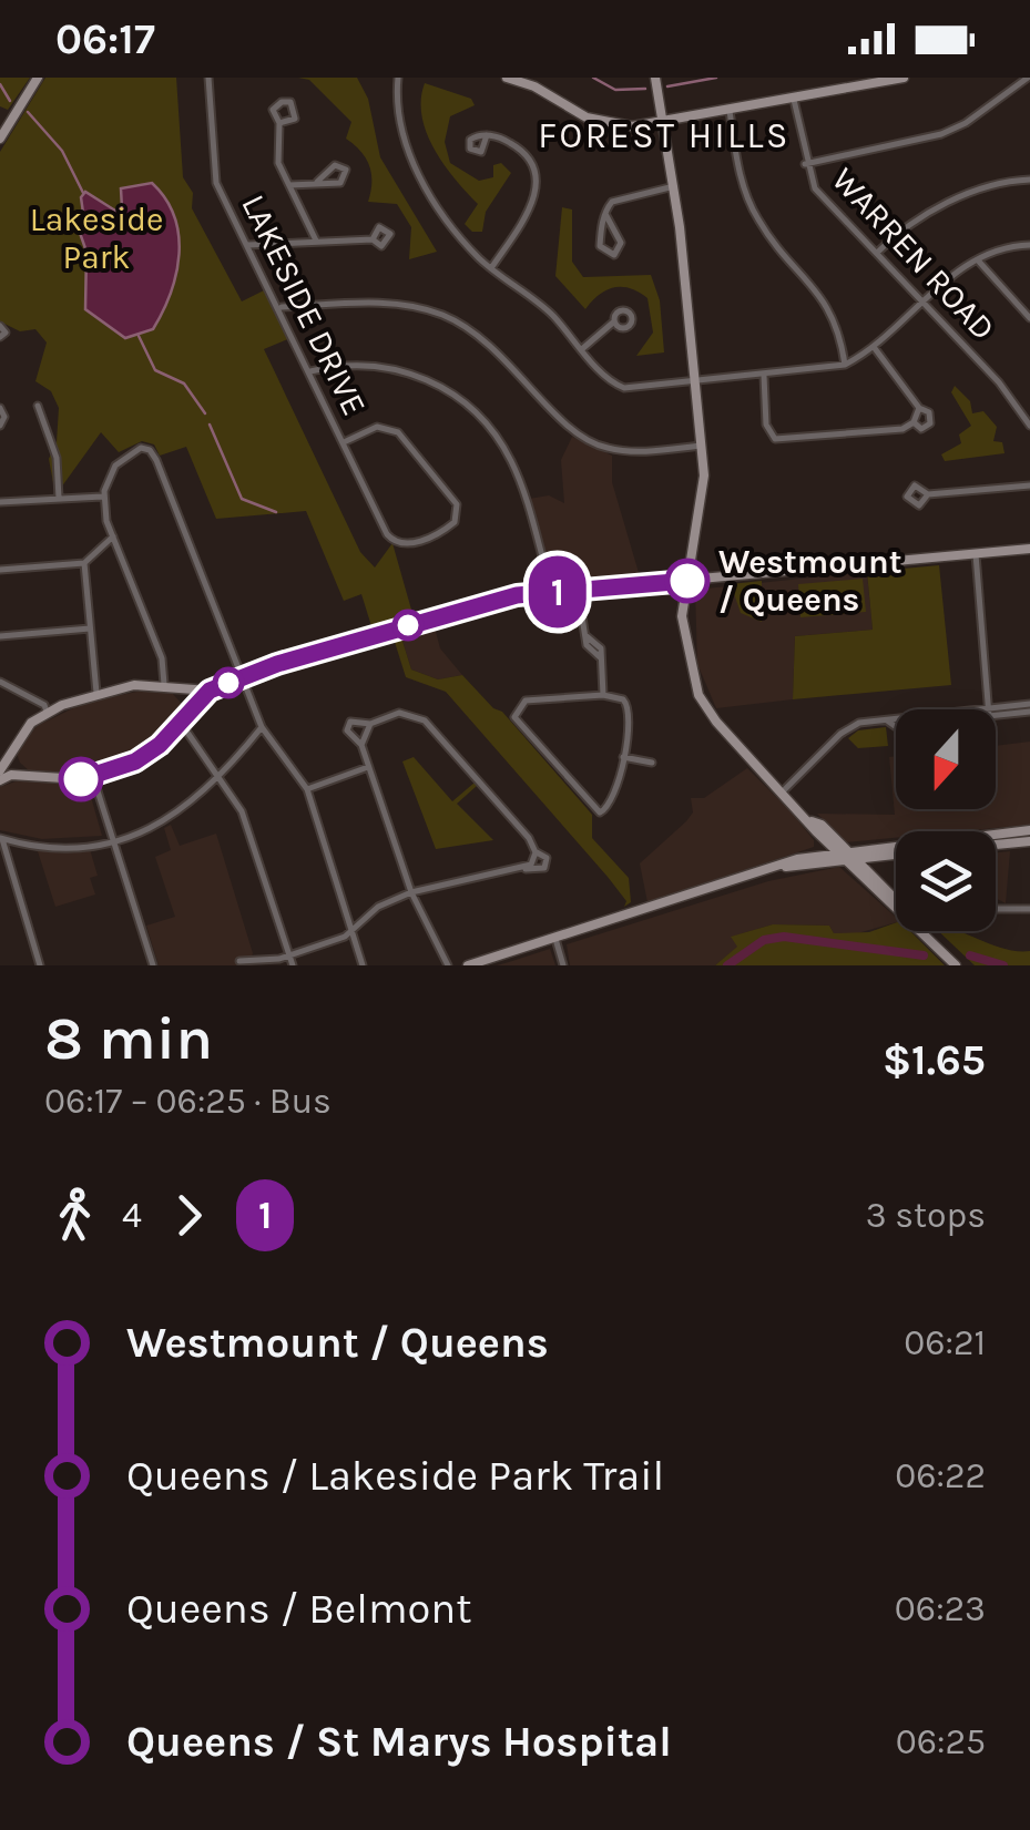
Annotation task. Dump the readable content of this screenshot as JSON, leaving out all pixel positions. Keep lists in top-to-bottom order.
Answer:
{
  "streets": {
    "street": ["WARREN ROAD", "LAKESIDE DRIVE"]
  },
  "districts": ["FOREST HILLS"],
  "parks": ["Lakeside Park"],
  "places": ["Westmount / Queens"],
  "lines": ["bus line 1"],
  "north": "bottom",
  "page": {
    "status": "06:17",
    "on_map": "1",
    "heading": ["8 min", "06:17 – 06:25 · Bus", "$1.65"],
    "legs": ["4", "1", "3 stops"],
    "list": [
      {
        "name": "Westmount / Queens",
        "value": "06:21"
      },
      {
        "name": "Queens / Lakeside Park Trail",
        "value": "06:22"
      },
      {
        "name": "Queens / Belmont",
        "value": "06:23"
      },
      {
        "name": "Queens / St Marys Hospital",
        "value": "06:25"
      }
    ]
  }
}
